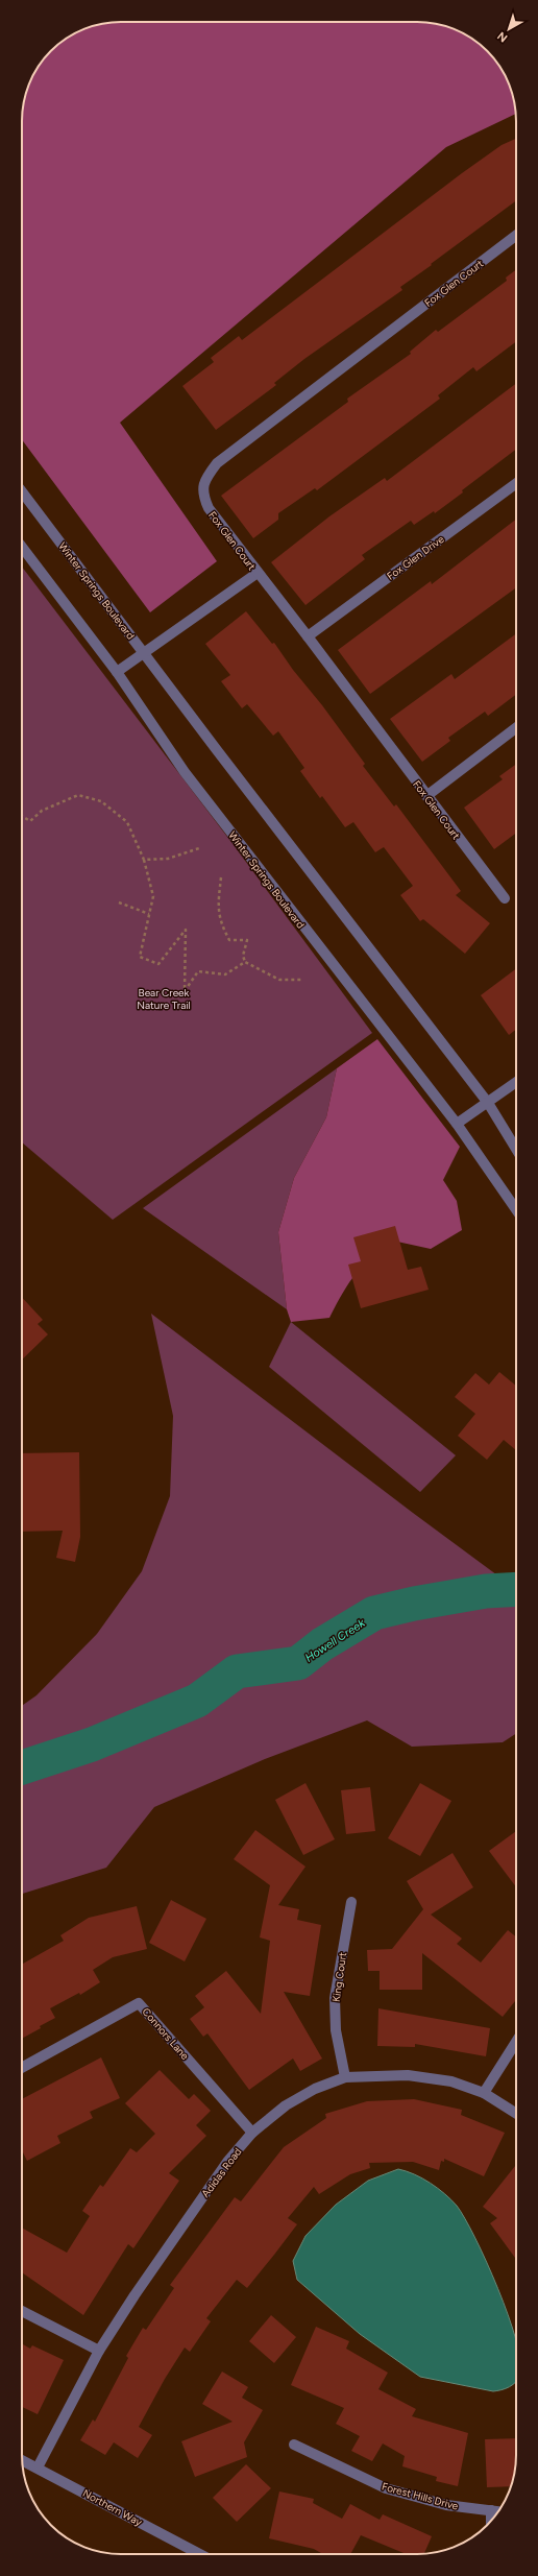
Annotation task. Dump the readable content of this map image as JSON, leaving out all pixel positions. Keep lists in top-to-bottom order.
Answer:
{
  "streets": {
    "street": [
      "Fox Glen Court",
      "Fox Glen Drive",
      "Winter Springs Boulevard",
      "King Court",
      "Connors Lane",
      "Adidas Road",
      "Forest Hills Drive",
      "Northern Way"
    ]
  },
  "crossings": [
    ["Fox Glen Court", "Fox Glen Drive"],
    ["King Court", "Adidas Road"],
    ["Connors Lane", "Adidas Road"],
    ["Adidas Road", "Northern Way"]
  ],
  "water": ["Howell Creek"],
  "parks": ["Bear Creek Nature Trail"],
  "north": "bottom left"
}
